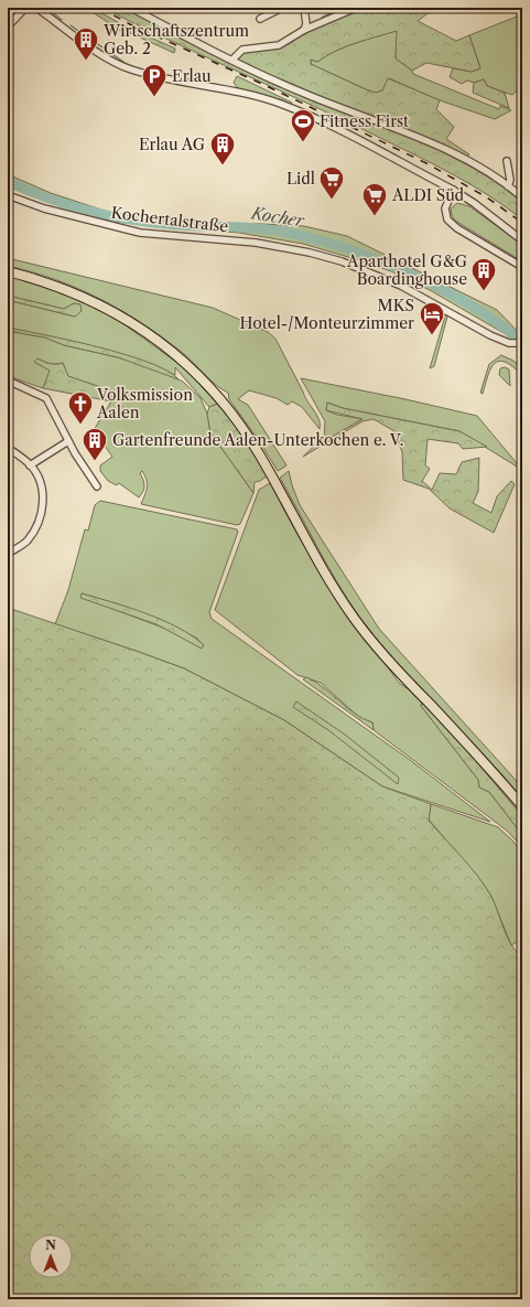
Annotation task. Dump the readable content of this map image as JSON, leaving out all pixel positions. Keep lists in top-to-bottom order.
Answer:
{
  "streets": {
    "street": ["Kochertalstraße"]
  },
  "water": ["Kocher"],
  "places": {
    "building": [
      "Wirtschaftszentrum Geb. 2",
      "Erlau AG",
      "Aparthotel G&G Boardinghouse",
      "Gartenfreunde Aalen-Unterkochen e. V."
    ],
    "parking": ["Erlau"],
    "sports": ["Fitness First"],
    "supermarket": ["Lidl", "ALDI Süd"],
    "hotel": ["MKS Hotel-/Monteurzimmer"],
    "church": ["Volksmission Aalen"]
  },
  "north": "top"
}
